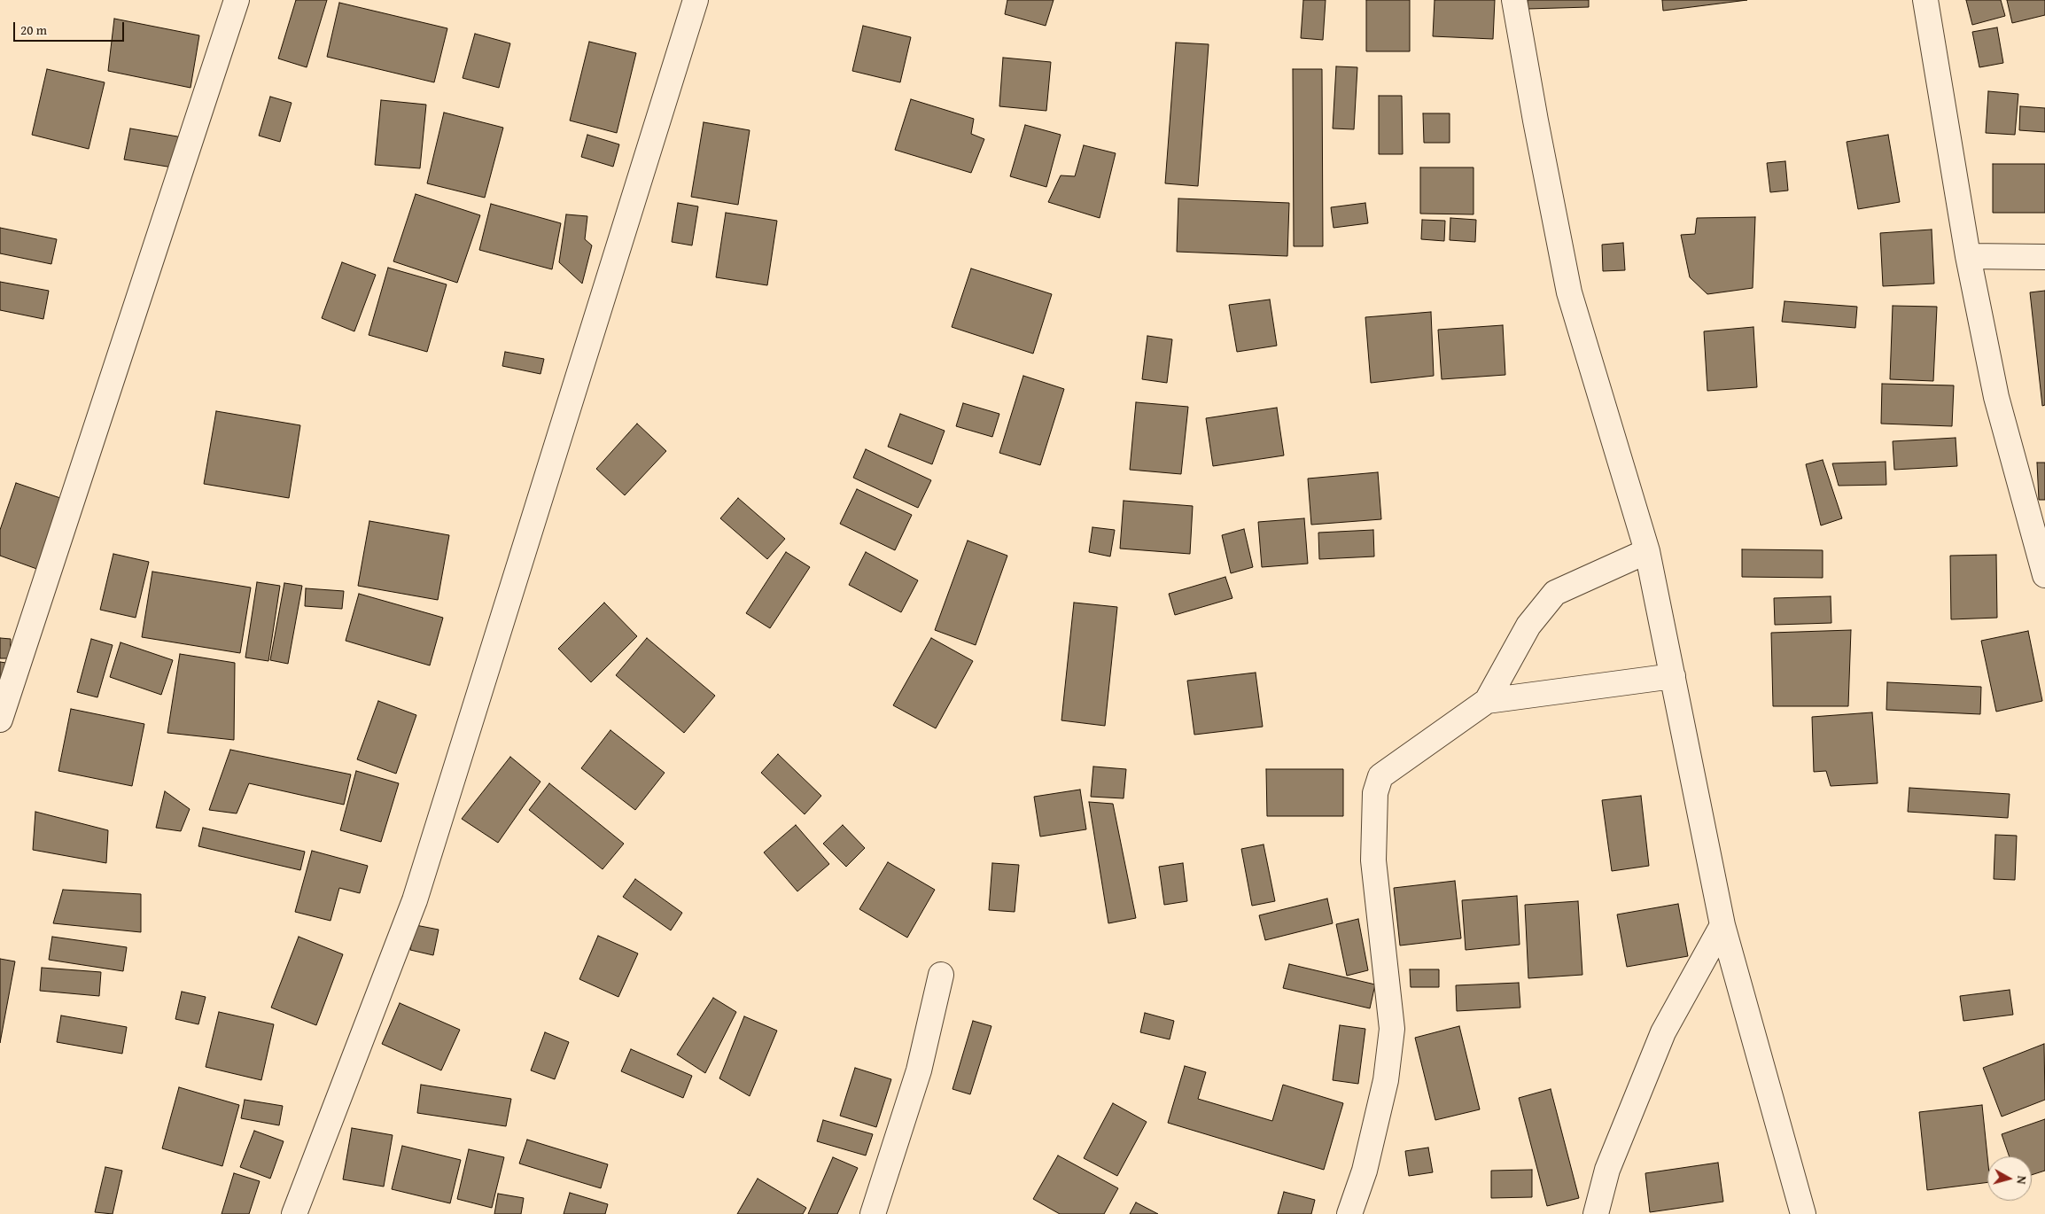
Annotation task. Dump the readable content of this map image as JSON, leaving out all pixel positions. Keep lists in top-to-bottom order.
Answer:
{
  "scale_bar": "20 m",
  "north": "right"
}
